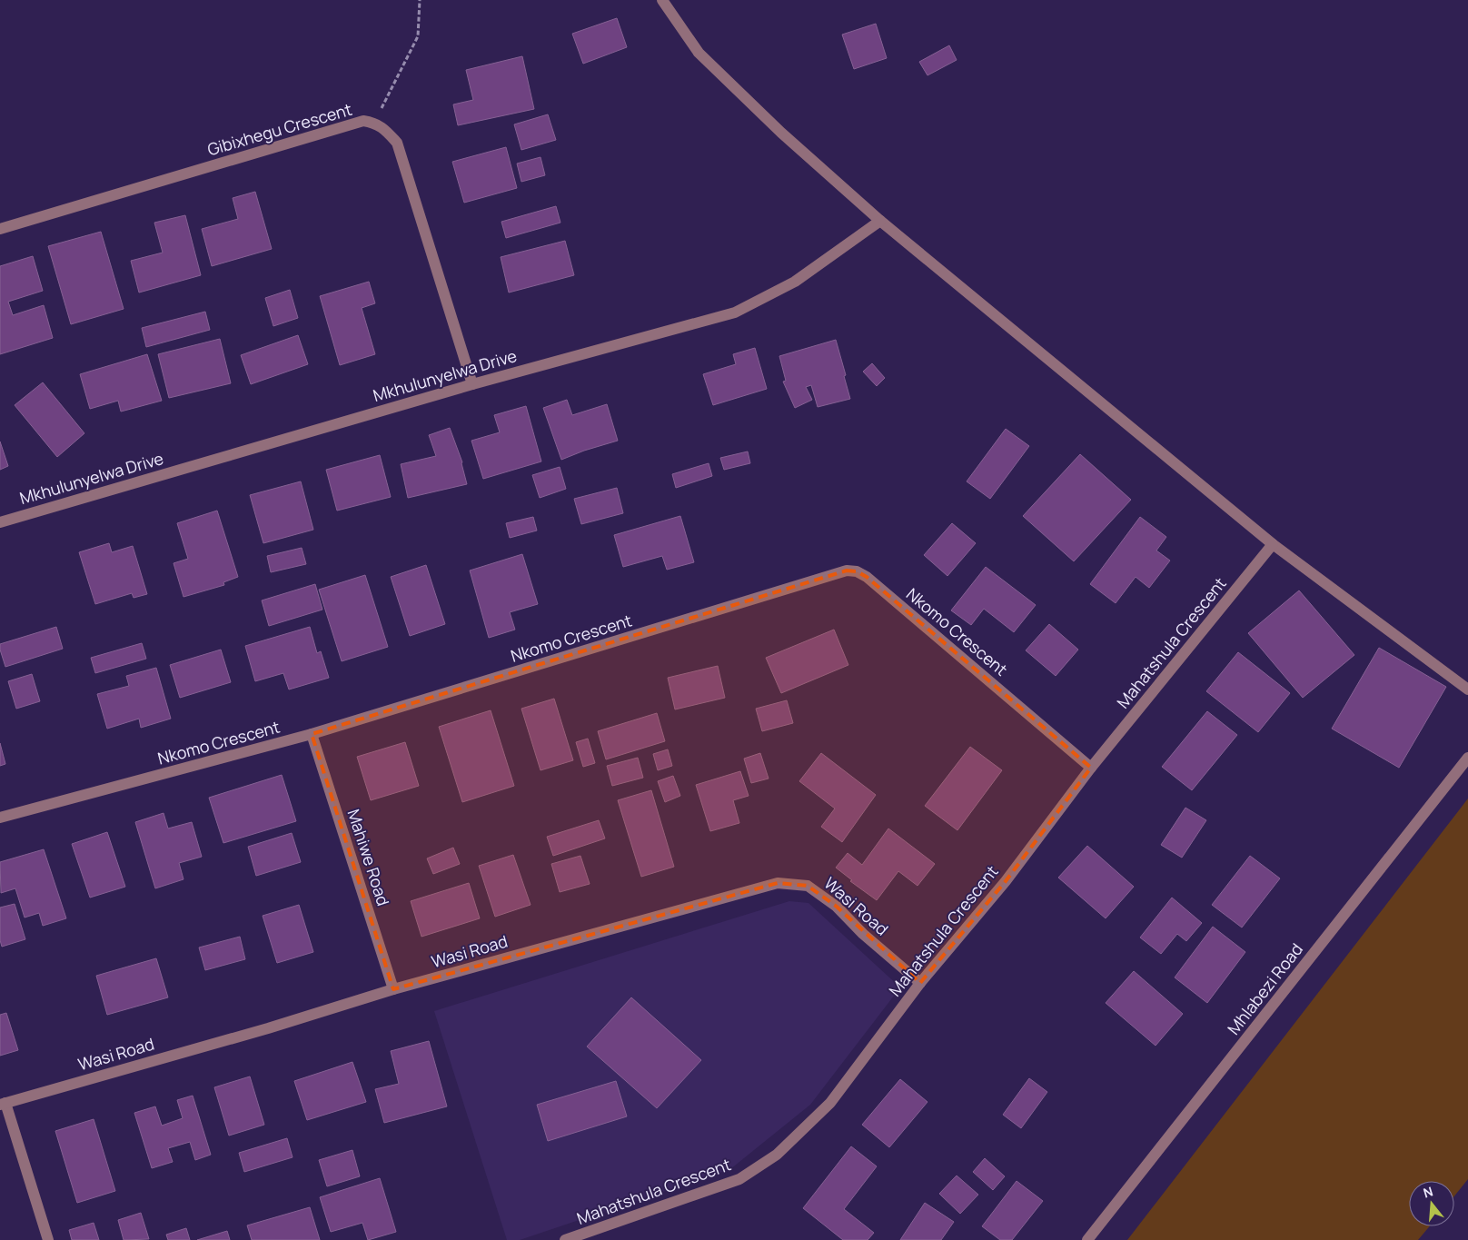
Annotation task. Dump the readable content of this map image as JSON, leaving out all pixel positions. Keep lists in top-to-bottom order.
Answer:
{
  "streets": {
    "street": [
      "Gibixhegu Crescent",
      "Mkhulunyelwa Drive",
      "Nkomo Crescent",
      "Mahatshula Crescent",
      "Mahiwe Road",
      "Wasi Road",
      "Mhlabezi Road"
    ]
  },
  "crossings": [
    ["Gibixhegu Crescent", "Mkhulunyelwa Drive"],
    ["Nkomo Crescent", "Mahatshula Crescent"],
    ["Nkomo Crescent", "Mahiwe Road"],
    ["Mahatshula Crescent", "Wasi Road"],
    ["Mahiwe Road", "Wasi Road"]
  ],
  "north": "top"
}
